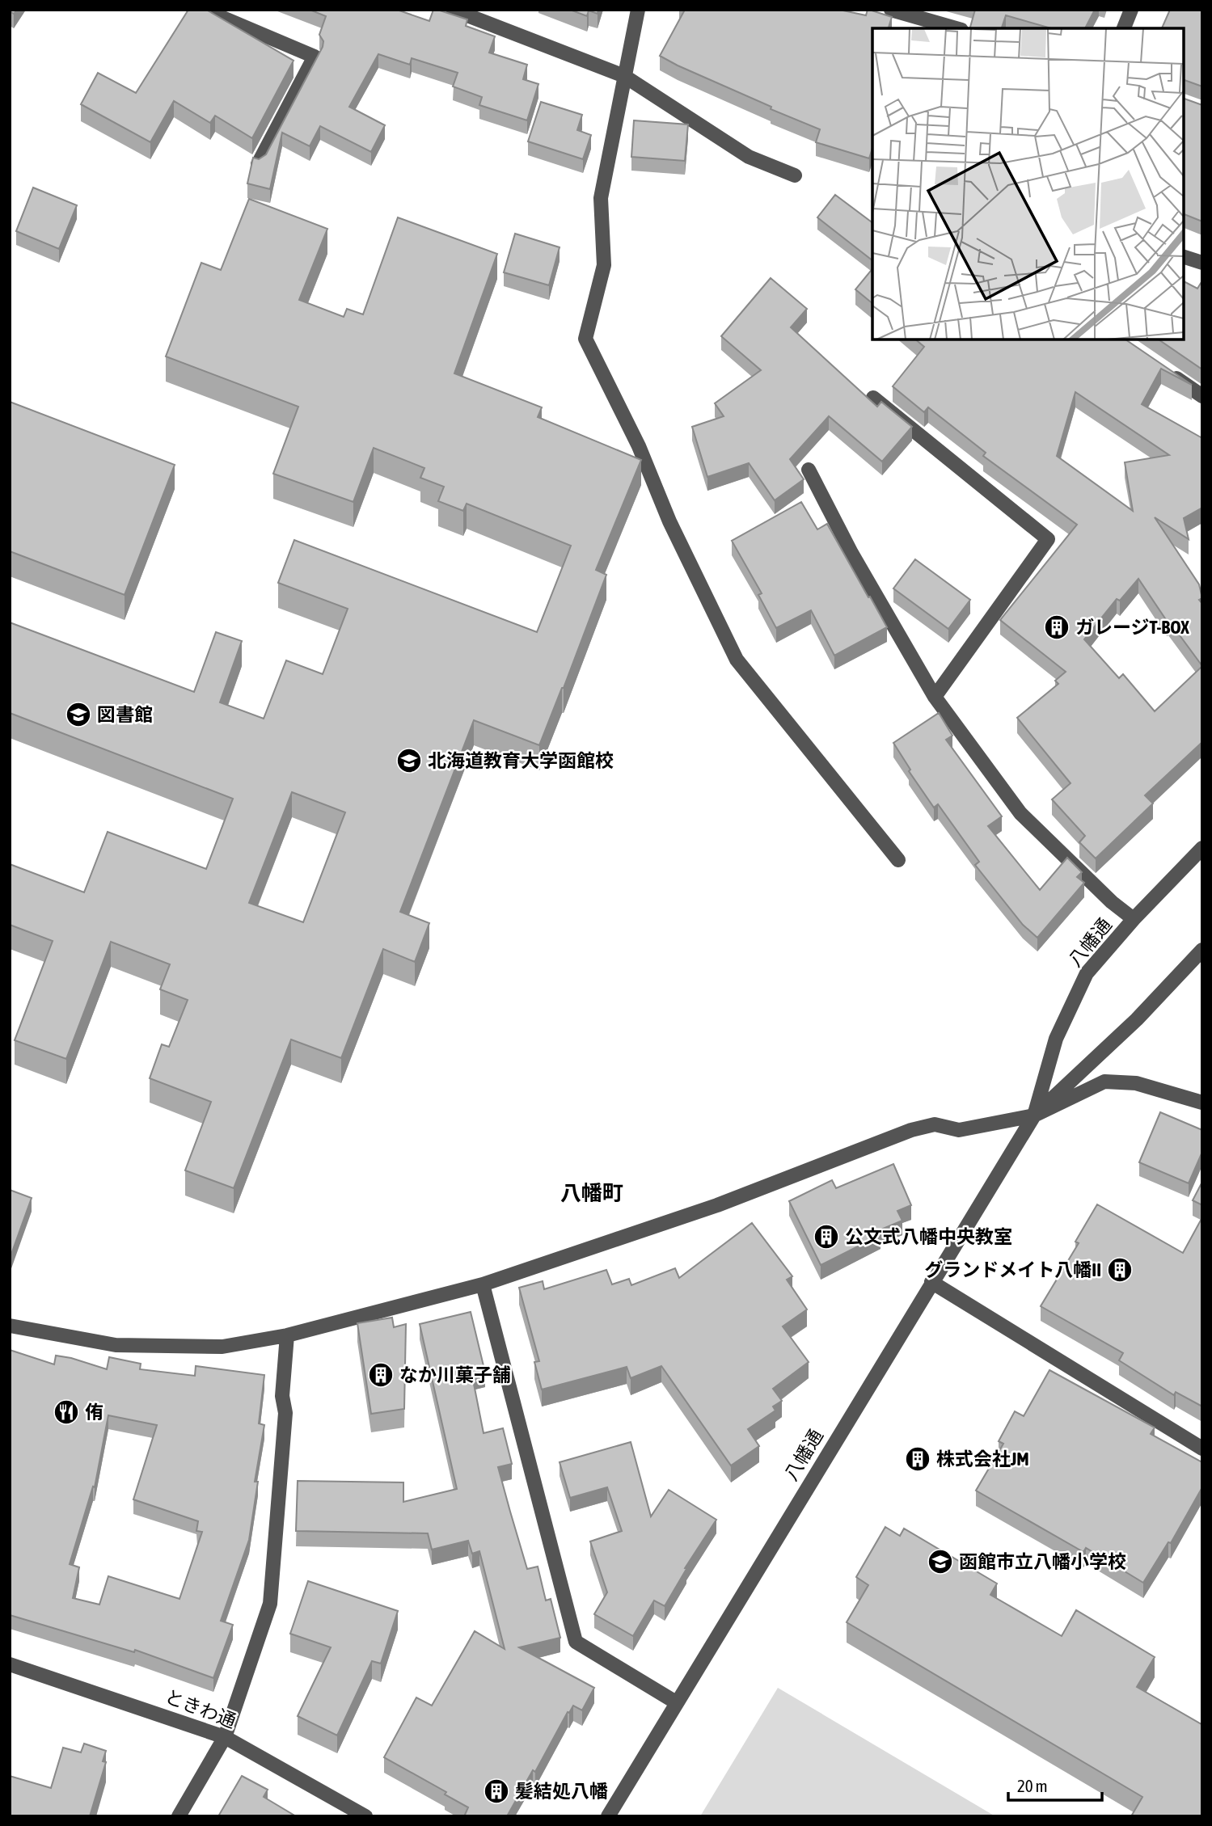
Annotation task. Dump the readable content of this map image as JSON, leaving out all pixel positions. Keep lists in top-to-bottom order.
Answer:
{
  "streets": {
    "street": ["八幡通", "ときわ通"]
  },
  "districts": ["八幡町"],
  "places": {
    "building": [
      "ガレージT-BOX",
      "公文式八幡中央教室",
      "グランドメイト八幡II",
      "なか川菓子舗",
      "株式会社JM",
      "髪結処八幡"
    ],
    "school or university": ["図書館", "北海道教育大学函館校", "函館市立八幡小学校"],
    "restaurant": ["侑"]
  },
  "scale_bar": "20 m"
}
